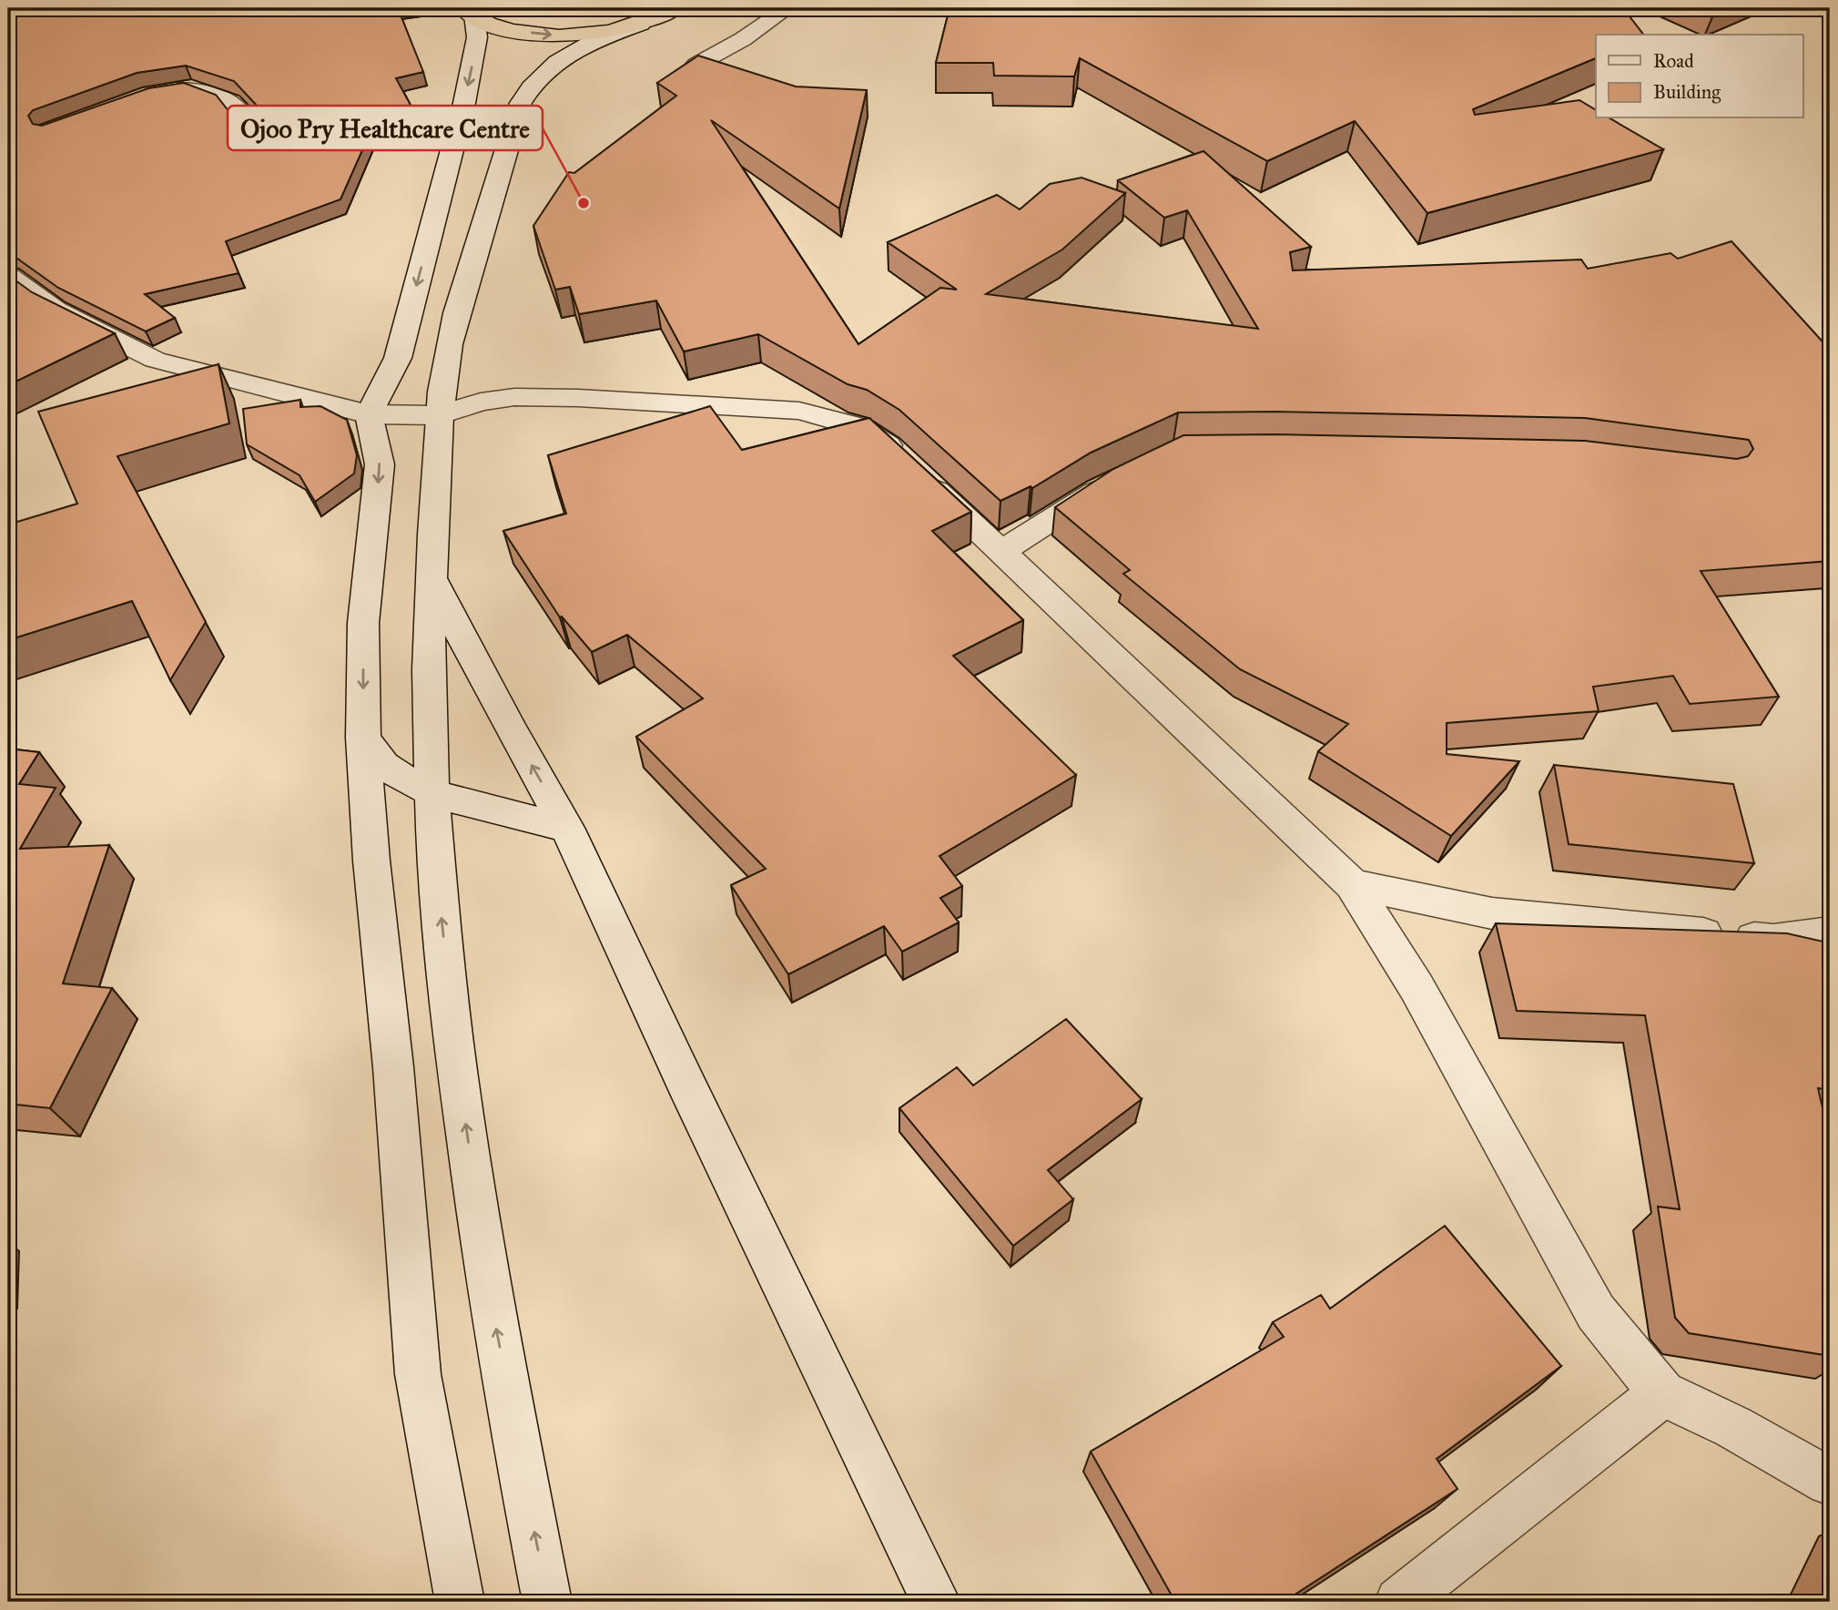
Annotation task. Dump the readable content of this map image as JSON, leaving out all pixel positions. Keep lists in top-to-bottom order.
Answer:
{
  "places": ["Ojoo Pry Healthcare Centre"],
  "legend": ["Road", "Building"]
}
